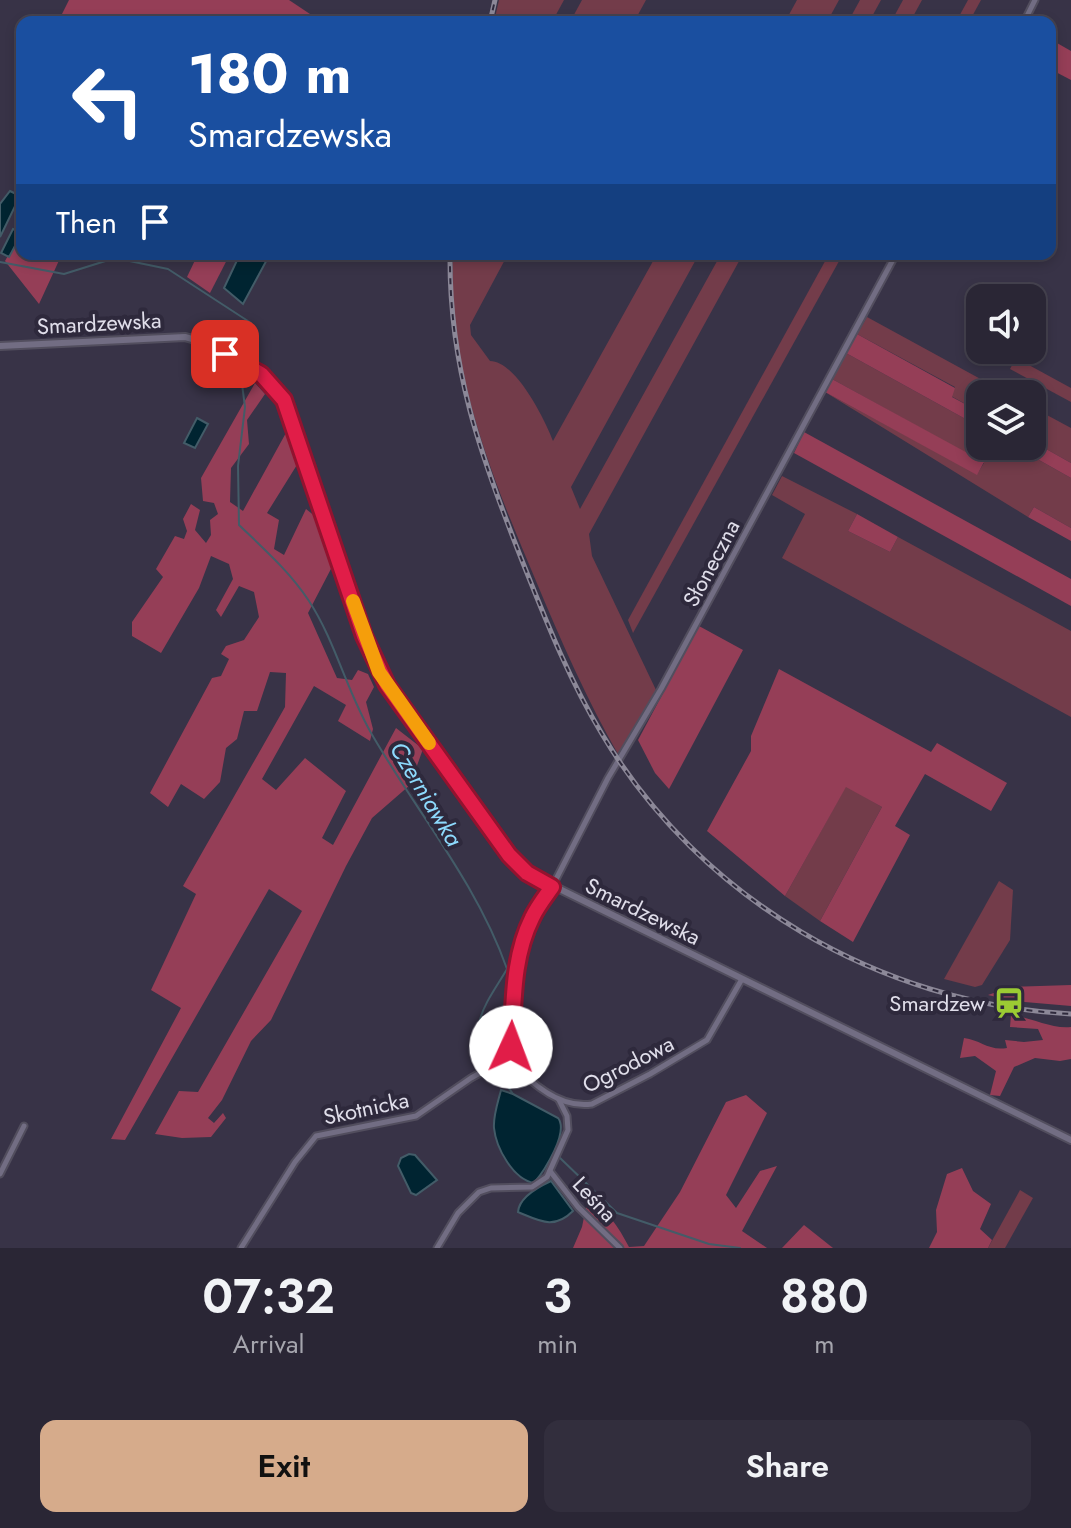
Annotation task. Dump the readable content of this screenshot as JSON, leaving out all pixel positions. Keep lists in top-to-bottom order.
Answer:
{
  "streets": {
    "street": [
      "Smardzewska",
      "Słoneczna",
      "Ogrodowa",
      "Skotnicka",
      "Leśna"
    ]
  },
  "crossings": [
    ["Smardzewska", "Słoneczna"],
    ["Smardzewska", "Ogrodowa"],
    ["Ogrodowa", "Skotnicka"]
  ],
  "water": ["Czerniawka"],
  "places": {
    "station": ["Smardzew"]
  },
  "page": {
    "turn": ["180 m", "Smardzewska"],
    "then": "Then",
    "eta": [
      "07:32",
      "Arrival",
      "3",
      "min",
      "880",
      "m"
    ],
    "buttons": ["Exit", "Share"]
  }
}
